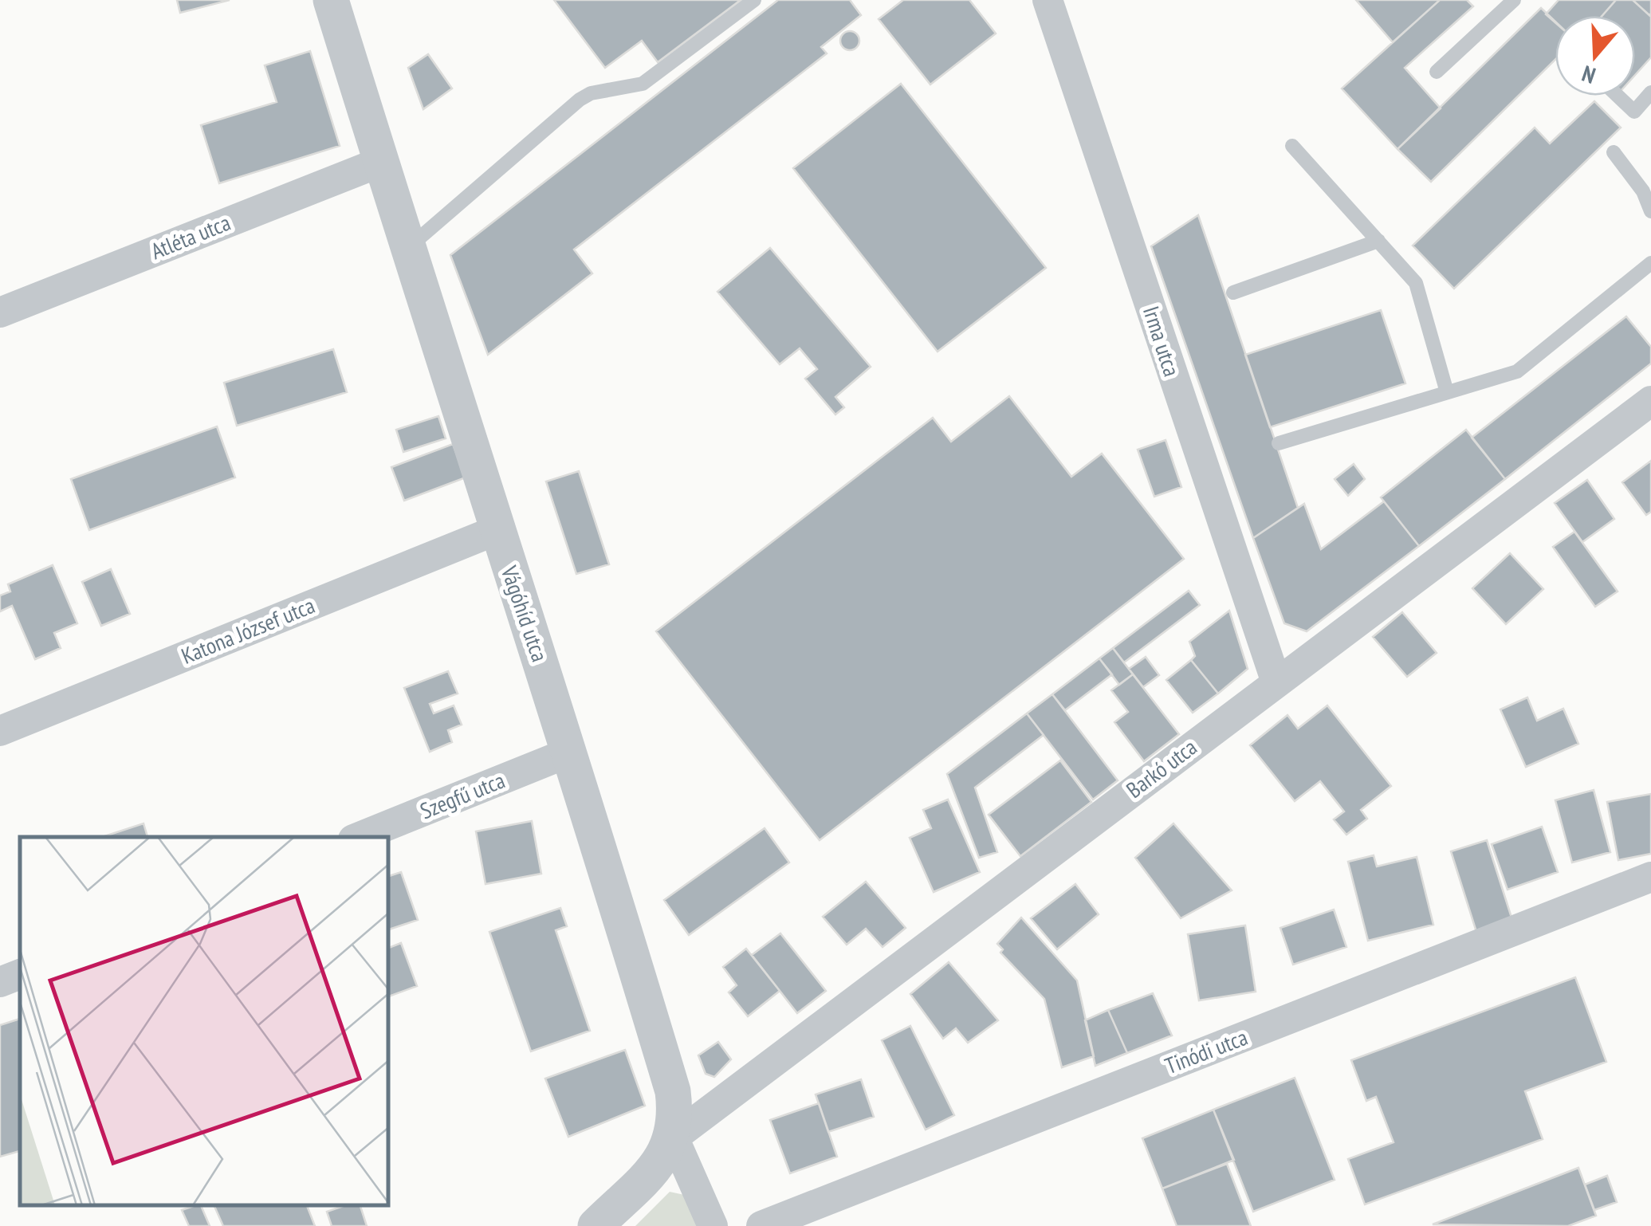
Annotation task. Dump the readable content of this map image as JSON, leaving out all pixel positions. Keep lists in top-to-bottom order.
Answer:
{
  "streets": {
    "street": [
      "Atléta utca",
      "Irma utca",
      "Vágóhíd utca",
      "Katona József utca",
      "Barkó utca",
      "Szegfű utca",
      "Tinódi utca"
    ]
  },
  "crossings": [
    ["Atléta utca", "Vágóhíd utca"],
    ["Irma utca", "Barkó utca"],
    ["Vágóhíd utca", "Katona József utca"],
    ["Vágóhíd utca", "Barkó utca"],
    ["Vágóhíd utca", "Szegfű utca"]
  ],
  "north": "bottom"
}
